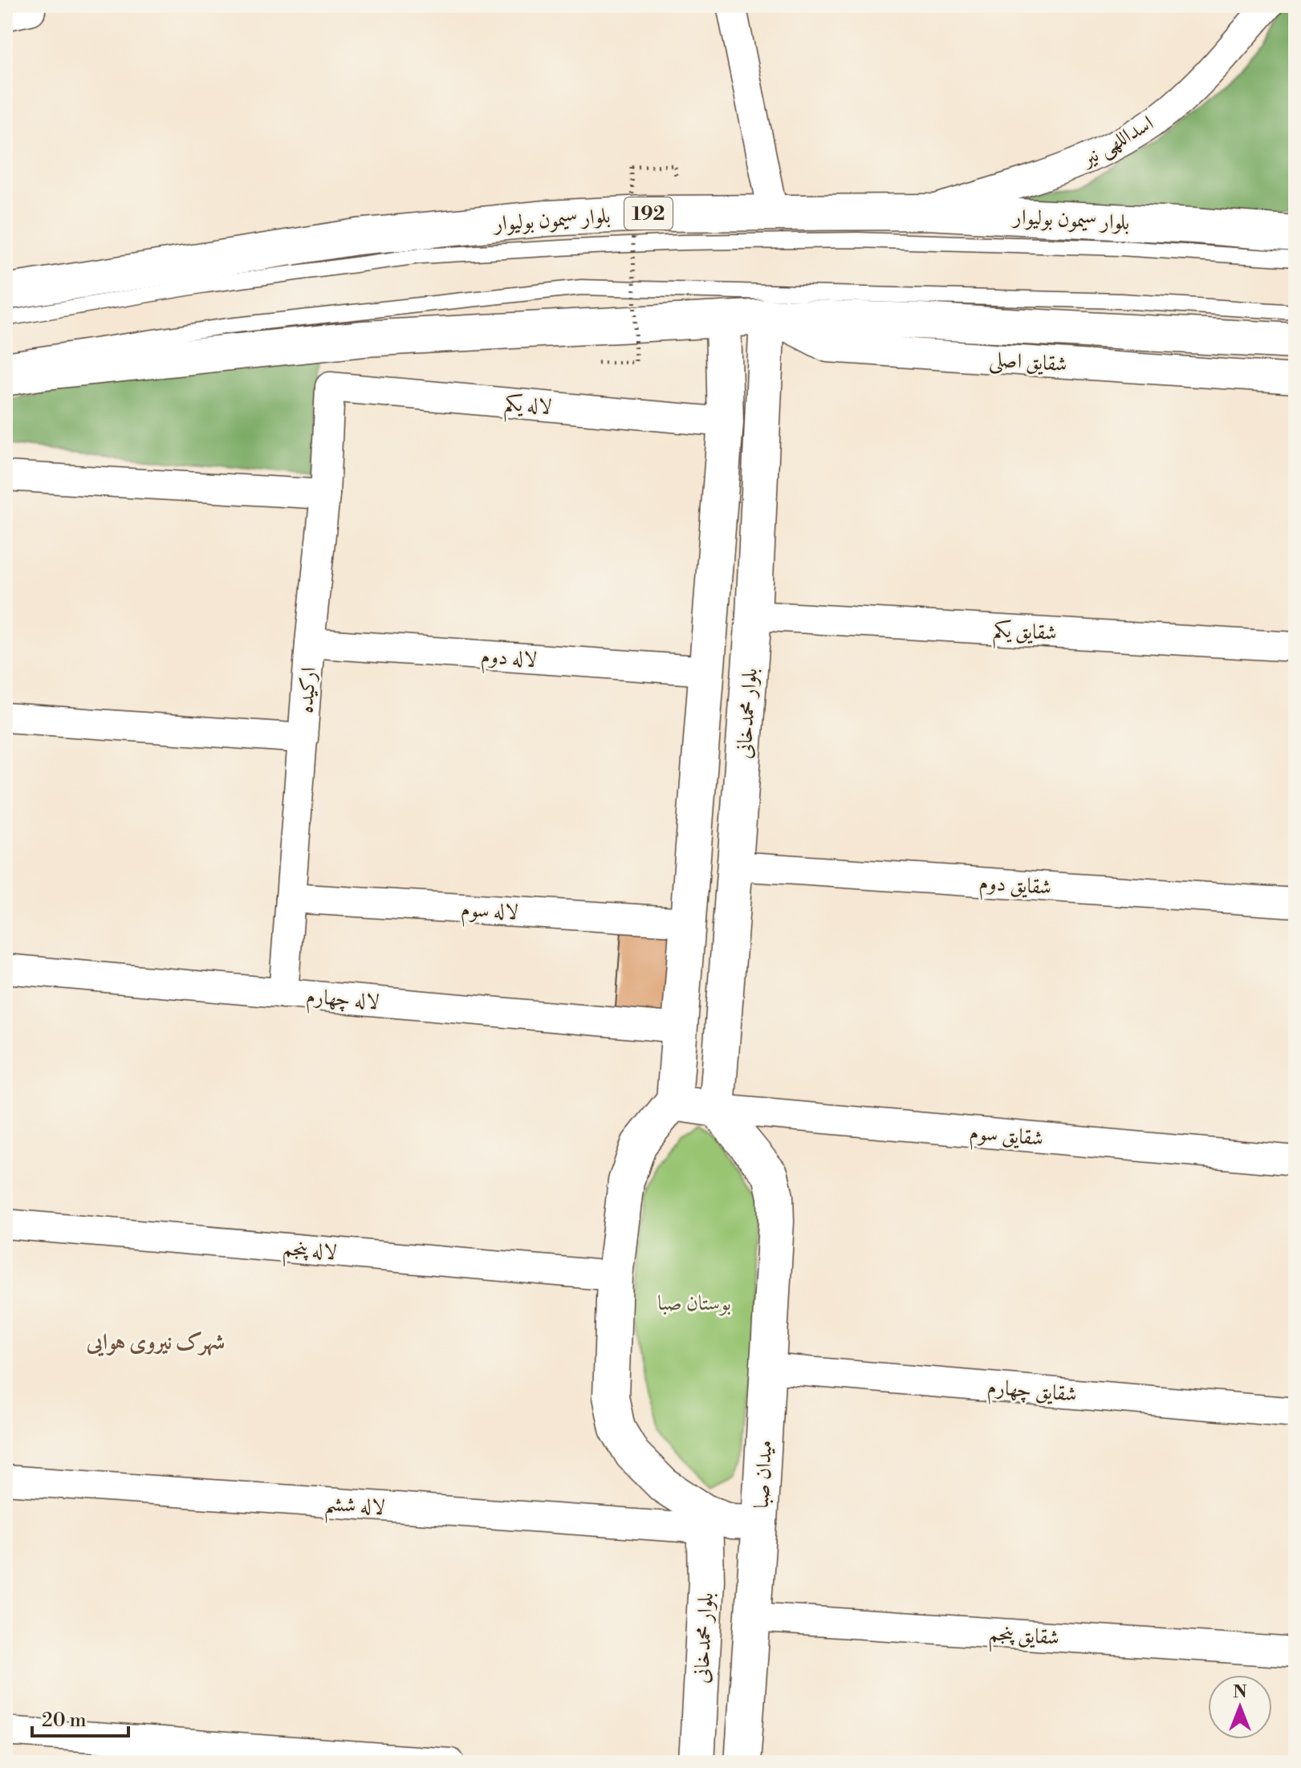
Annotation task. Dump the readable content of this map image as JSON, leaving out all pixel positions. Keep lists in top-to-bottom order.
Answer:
{
  "streets": {
    "street": [
      "اسداللهی نیر",
      "192",
      "بلوار سیمون بولیوار",
      "شقایق اصلی",
      "لاله یکم",
      "شقایق یکم",
      "لاله دوم",
      "ارکیده",
      "بلوار محمدخانی",
      "شقایق دوم",
      "لاله سوم",
      "لاله چهارم",
      "شقایق سوم",
      "لاله پنجم",
      "شقایق چهارم",
      "میدان صبا",
      "لاله ششم",
      "شقایق پنجم"
    ]
  },
  "crossings": [
    ["اسداللهی نیر", "بلوار سیمون بولیوار"],
    ["شقایق اصلی", "بلوار محمدخانی"],
    ["لاله یکم", "ارکیده"],
    ["لاله یکم", "بلوار محمدخانی"],
    ["شقایق یکم", "بلوار محمدخانی"],
    ["لاله دوم", "ارکیده"],
    ["لاله دوم", "بلوار محمدخانی"],
    ["ارکیده", "لاله سوم"],
    ["ارکیده", "لاله چهارم"],
    ["بلوار محمدخانی", "شقایق دوم"],
    ["بلوار محمدخانی", "لاله سوم"],
    ["بلوار محمدخانی", "لاله چهارم"],
    ["بلوار محمدخانی", "شقایق سوم"],
    ["بلوار محمدخانی", "میدان صبا"],
    ["بلوار محمدخانی", "لاله ششم"],
    ["شقایق سوم", "میدان صبا"],
    ["لاله پنجم", "میدان صبا"],
    ["شقایق چهارم", "میدان صبا"],
    ["میدان صبا", "لاله ششم"]
  ],
  "districts": ["شهرک نیروی هوایی"],
  "parks": ["بوستان صبا"],
  "scale_bar": "20 m",
  "north": "top"
}
